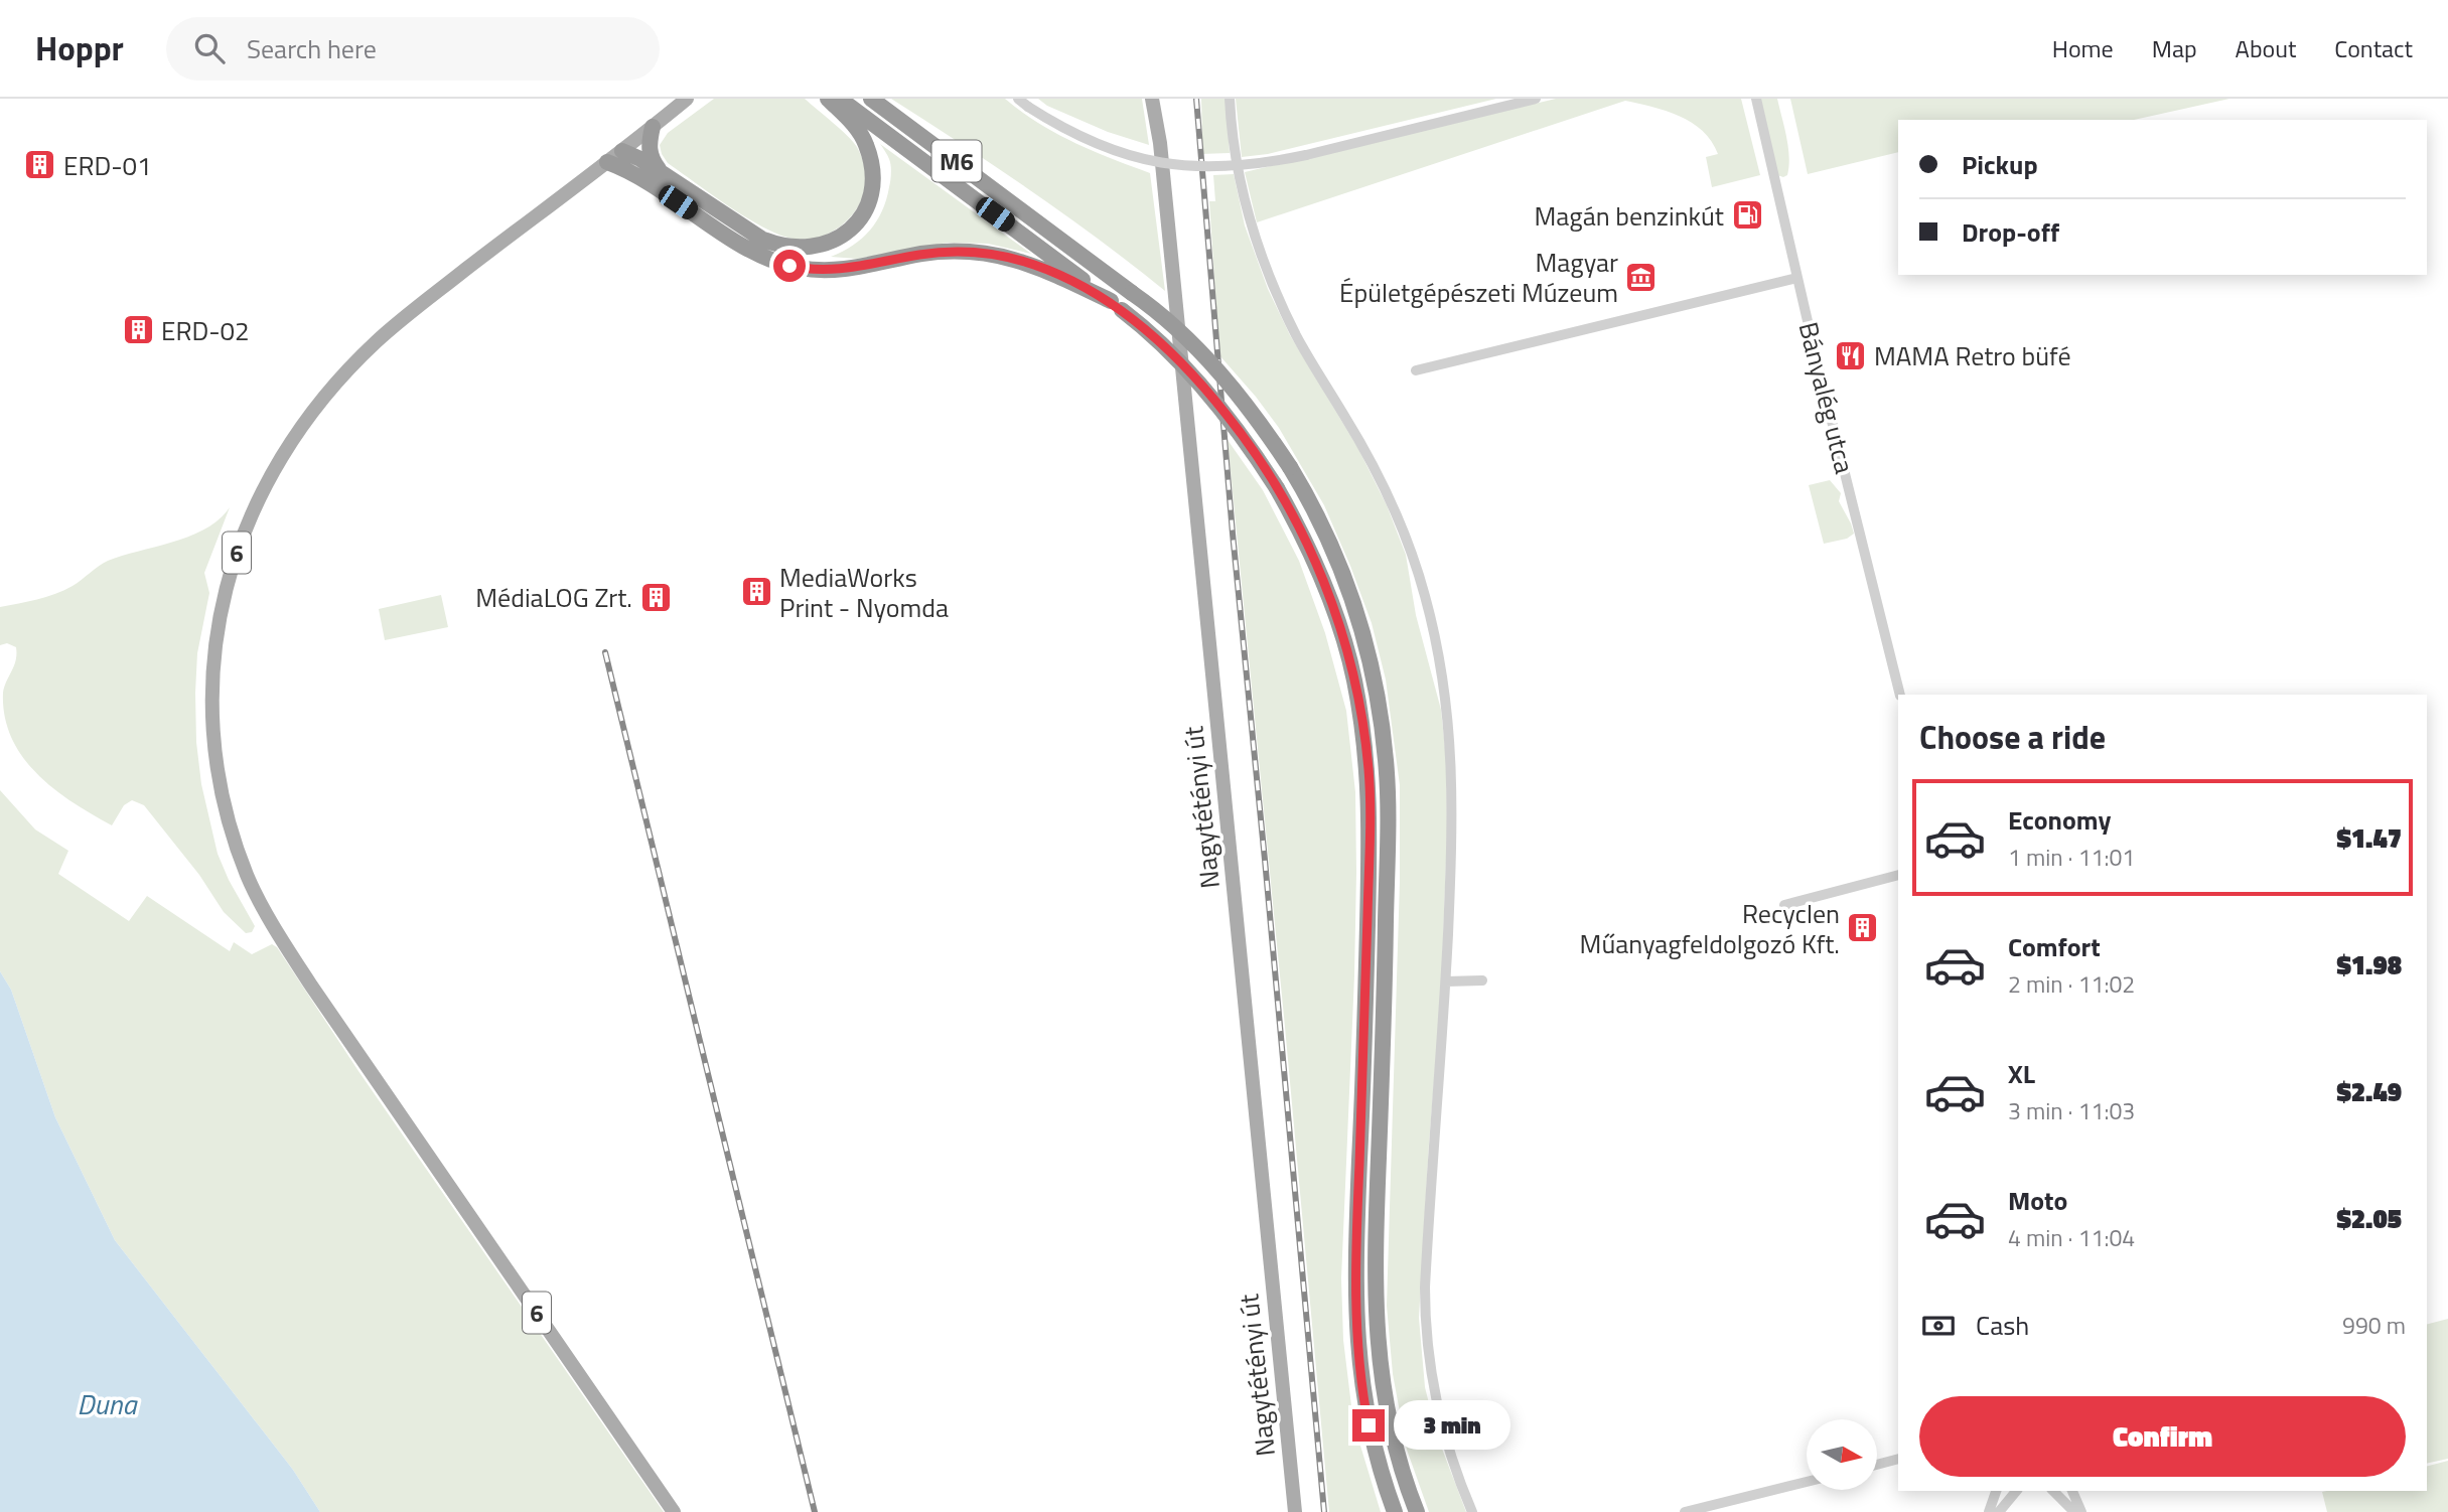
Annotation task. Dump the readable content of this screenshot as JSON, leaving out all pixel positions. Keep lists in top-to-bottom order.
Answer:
{
  "streets": {
    "highway": ["M6"],
    "main road": ["6", "Nagytétényi út"],
    "street": ["Bányalég utca"]
  },
  "water": ["Duna"],
  "places": {
    "building": [
      "ERD-01",
      "ERD-02",
      "MediaWorks Print - Nyomda",
      "MédiaLOG Zrt.",
      "Recyclen Műanyagfeldolgozó Kft."
    ],
    "fuel station": ["Magán benzinkút"],
    "museum": ["Magyar Épületgépészeti Múzeum"],
    "restaurant": ["MAMA Retro büfé"]
  },
  "north": "right",
  "page": {
    "header": "Hoppr",
    "search": "Search here",
    "nav": [
      "Home",
      "Map",
      "About",
      "Contact"
    ],
    "banner": ["Pickup", "Drop-off"],
    "heading": "Choose a ride",
    "list": [
      {
        "name": "Economy",
        "note": "1 min · 11:01",
        "value": "$1.47"
      },
      {
        "name": "Comfort",
        "note": "2 min · 11:02",
        "value": "$1.98"
      },
      {
        "name": "XL",
        "note": "3 min · 11:03",
        "value": "$2.49"
      },
      {
        "name": "Moto",
        "note": "4 min · 11:04",
        "value": "$2.05"
      }
    ],
    "pay": ["Cash", "990 m"],
    "buttons": "Confirm",
    "bubble": "3 min"
  }
}
